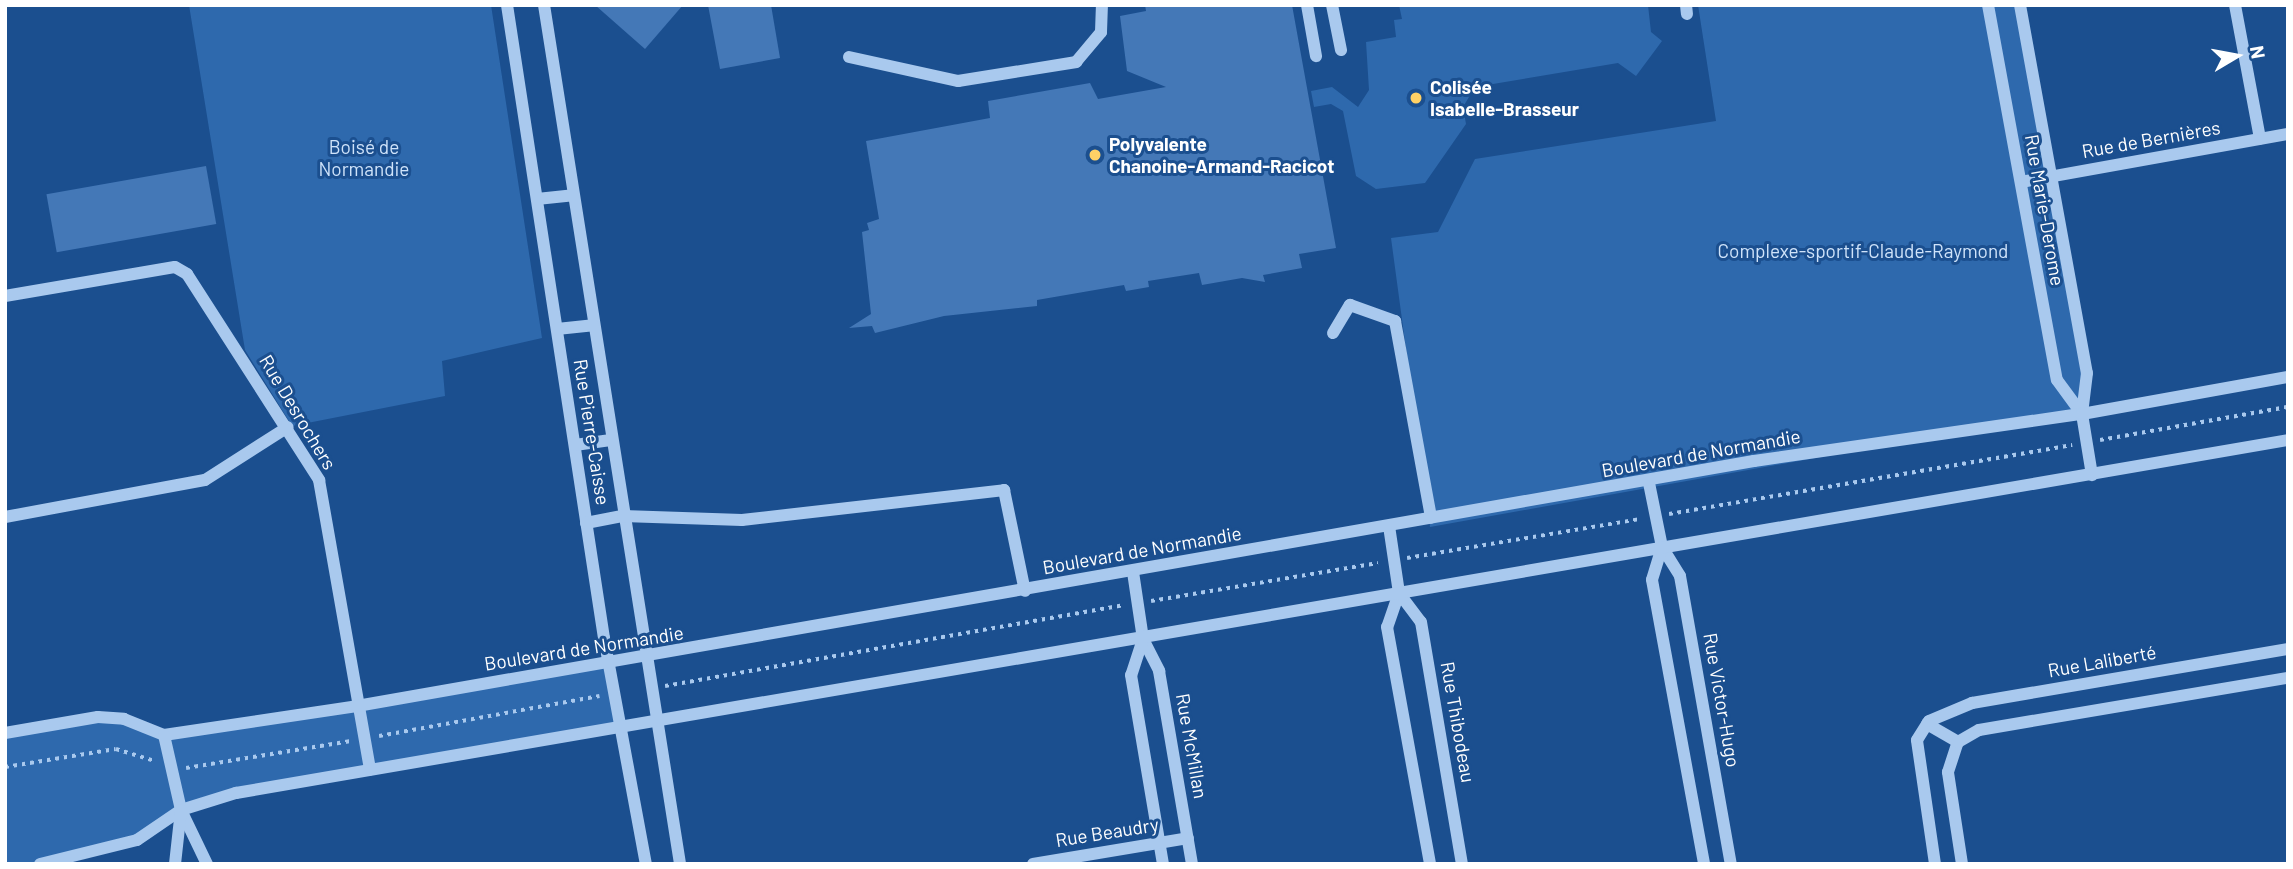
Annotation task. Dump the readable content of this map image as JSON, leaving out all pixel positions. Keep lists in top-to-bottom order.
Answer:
{
  "streets": {
    "street": [
      "Rue de Bernières",
      "Rue Marie-Derome",
      "Rue Desrochers",
      "Rue Pierre-Caisse",
      "Boulevard de Normandie",
      "Rue Laliberté",
      "Rue Victor-Hugo",
      "Rue Thibodeau",
      "Rue McMillan",
      "Rue Beaudry"
    ]
  },
  "crossings": [
    ["Rue de Bernières", "Rue Marie-Derome"],
    ["Rue Marie-Derome", "Boulevard de Normandie"],
    ["Rue Desrochers", "Boulevard de Normandie"],
    ["Rue Pierre-Caisse", "Boulevard de Normandie"],
    ["Boulevard de Normandie", "Rue Victor-Hugo"],
    ["Boulevard de Normandie", "Rue Thibodeau"],
    ["Boulevard de Normandie", "Rue McMillan"],
    ["Rue McMillan", "Rue Beaudry"]
  ],
  "parks": ["Boisé de Normandie", "Complexe-sportif-Claude-Raymond"],
  "places": ["Colisée Isabelle-Brasseur", "Polyvalente Chanoine-Armand-Racicot"],
  "north": "right"
}
